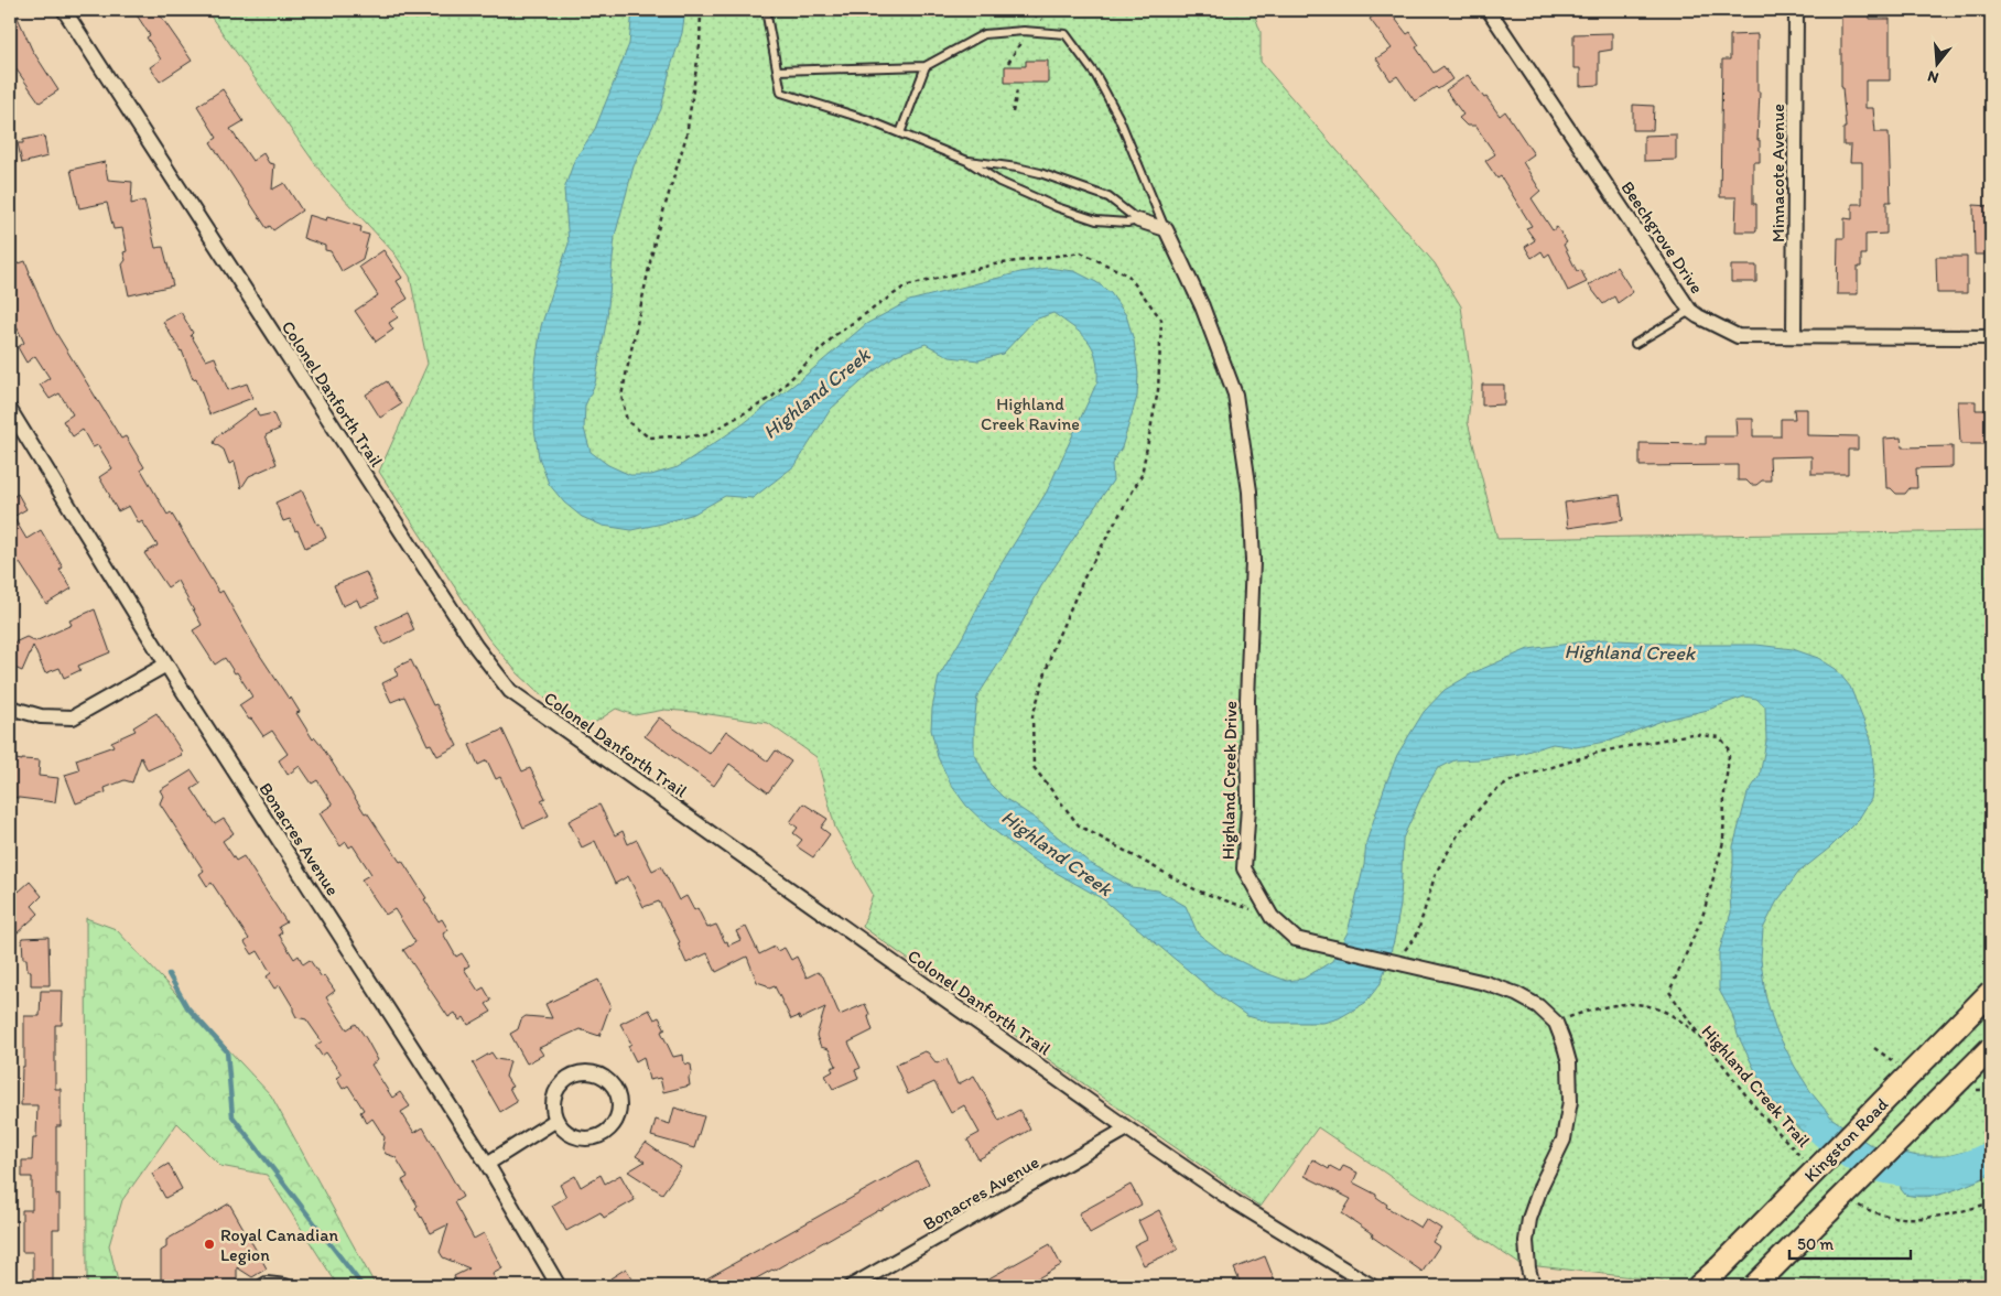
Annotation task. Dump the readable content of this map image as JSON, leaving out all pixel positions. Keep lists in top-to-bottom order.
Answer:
{
  "streets": {
    "main road": ["Kingston Road"],
    "street": [
      "Minnacote Avenue",
      "Beechgrove Drive",
      "Colonel Danforth Trail",
      "Highland Creek Drive",
      "Bonacres Avenue"
    ],
    "path": ["Highland Creek Trail"]
  },
  "crossings": [
    ["Minnacote Avenue", "Beechgrove Drive"],
    ["Colonel Danforth Trail", "Bonacres Avenue"],
    ["Highland Creek Drive", "Highland Creek Trail"]
  ],
  "water": ["Highland Creek"],
  "parks": ["Highland Creek Ravine"],
  "places": ["Royal Canadian Legion"],
  "scale_bar": "50 m",
  "north": "bottom"
}
